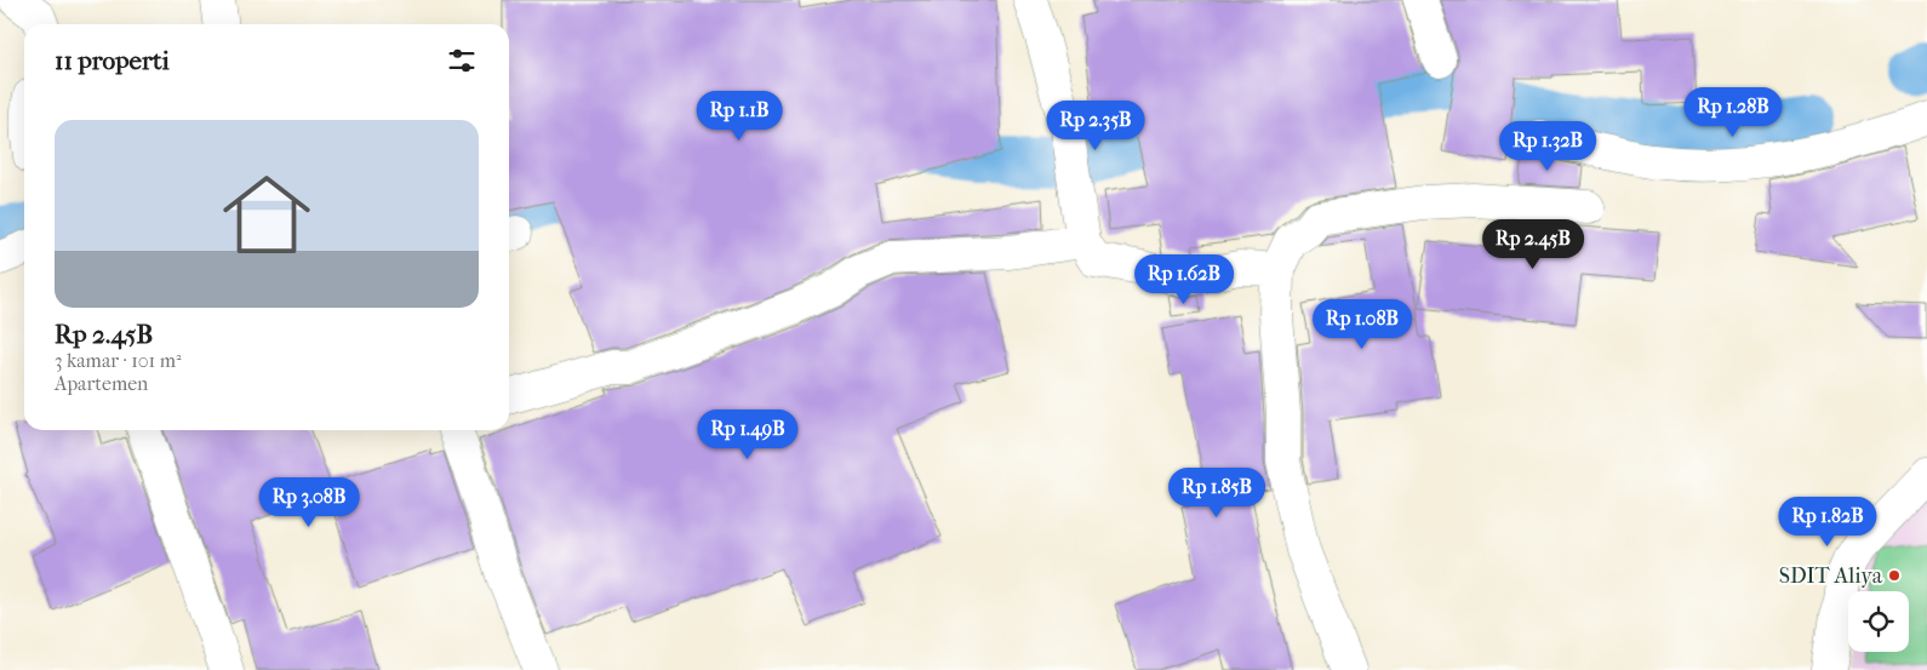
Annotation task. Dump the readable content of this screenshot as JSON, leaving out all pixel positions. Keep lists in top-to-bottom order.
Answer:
{
  "places": ["SDIT Aliya"],
  "page": {
    "heading": "11 properti",
    "price": [
      "Rp 1.28B",
      "Rp 1.1B",
      "Rp 2.35B",
      "Rp 1.32B",
      "Rp 2.45B",
      "Rp 1.62B",
      "Rp 1.08B",
      "Rp 1.49B",
      "Rp 1.85B",
      "Rp 3.08B",
      "Rp 1.82B"
    ],
    "list": [
      {
        "name": "Rp 2.45B",
        "note": "3 kamar · 101 m² · Apartemen"
      }
    ]
  }
}
